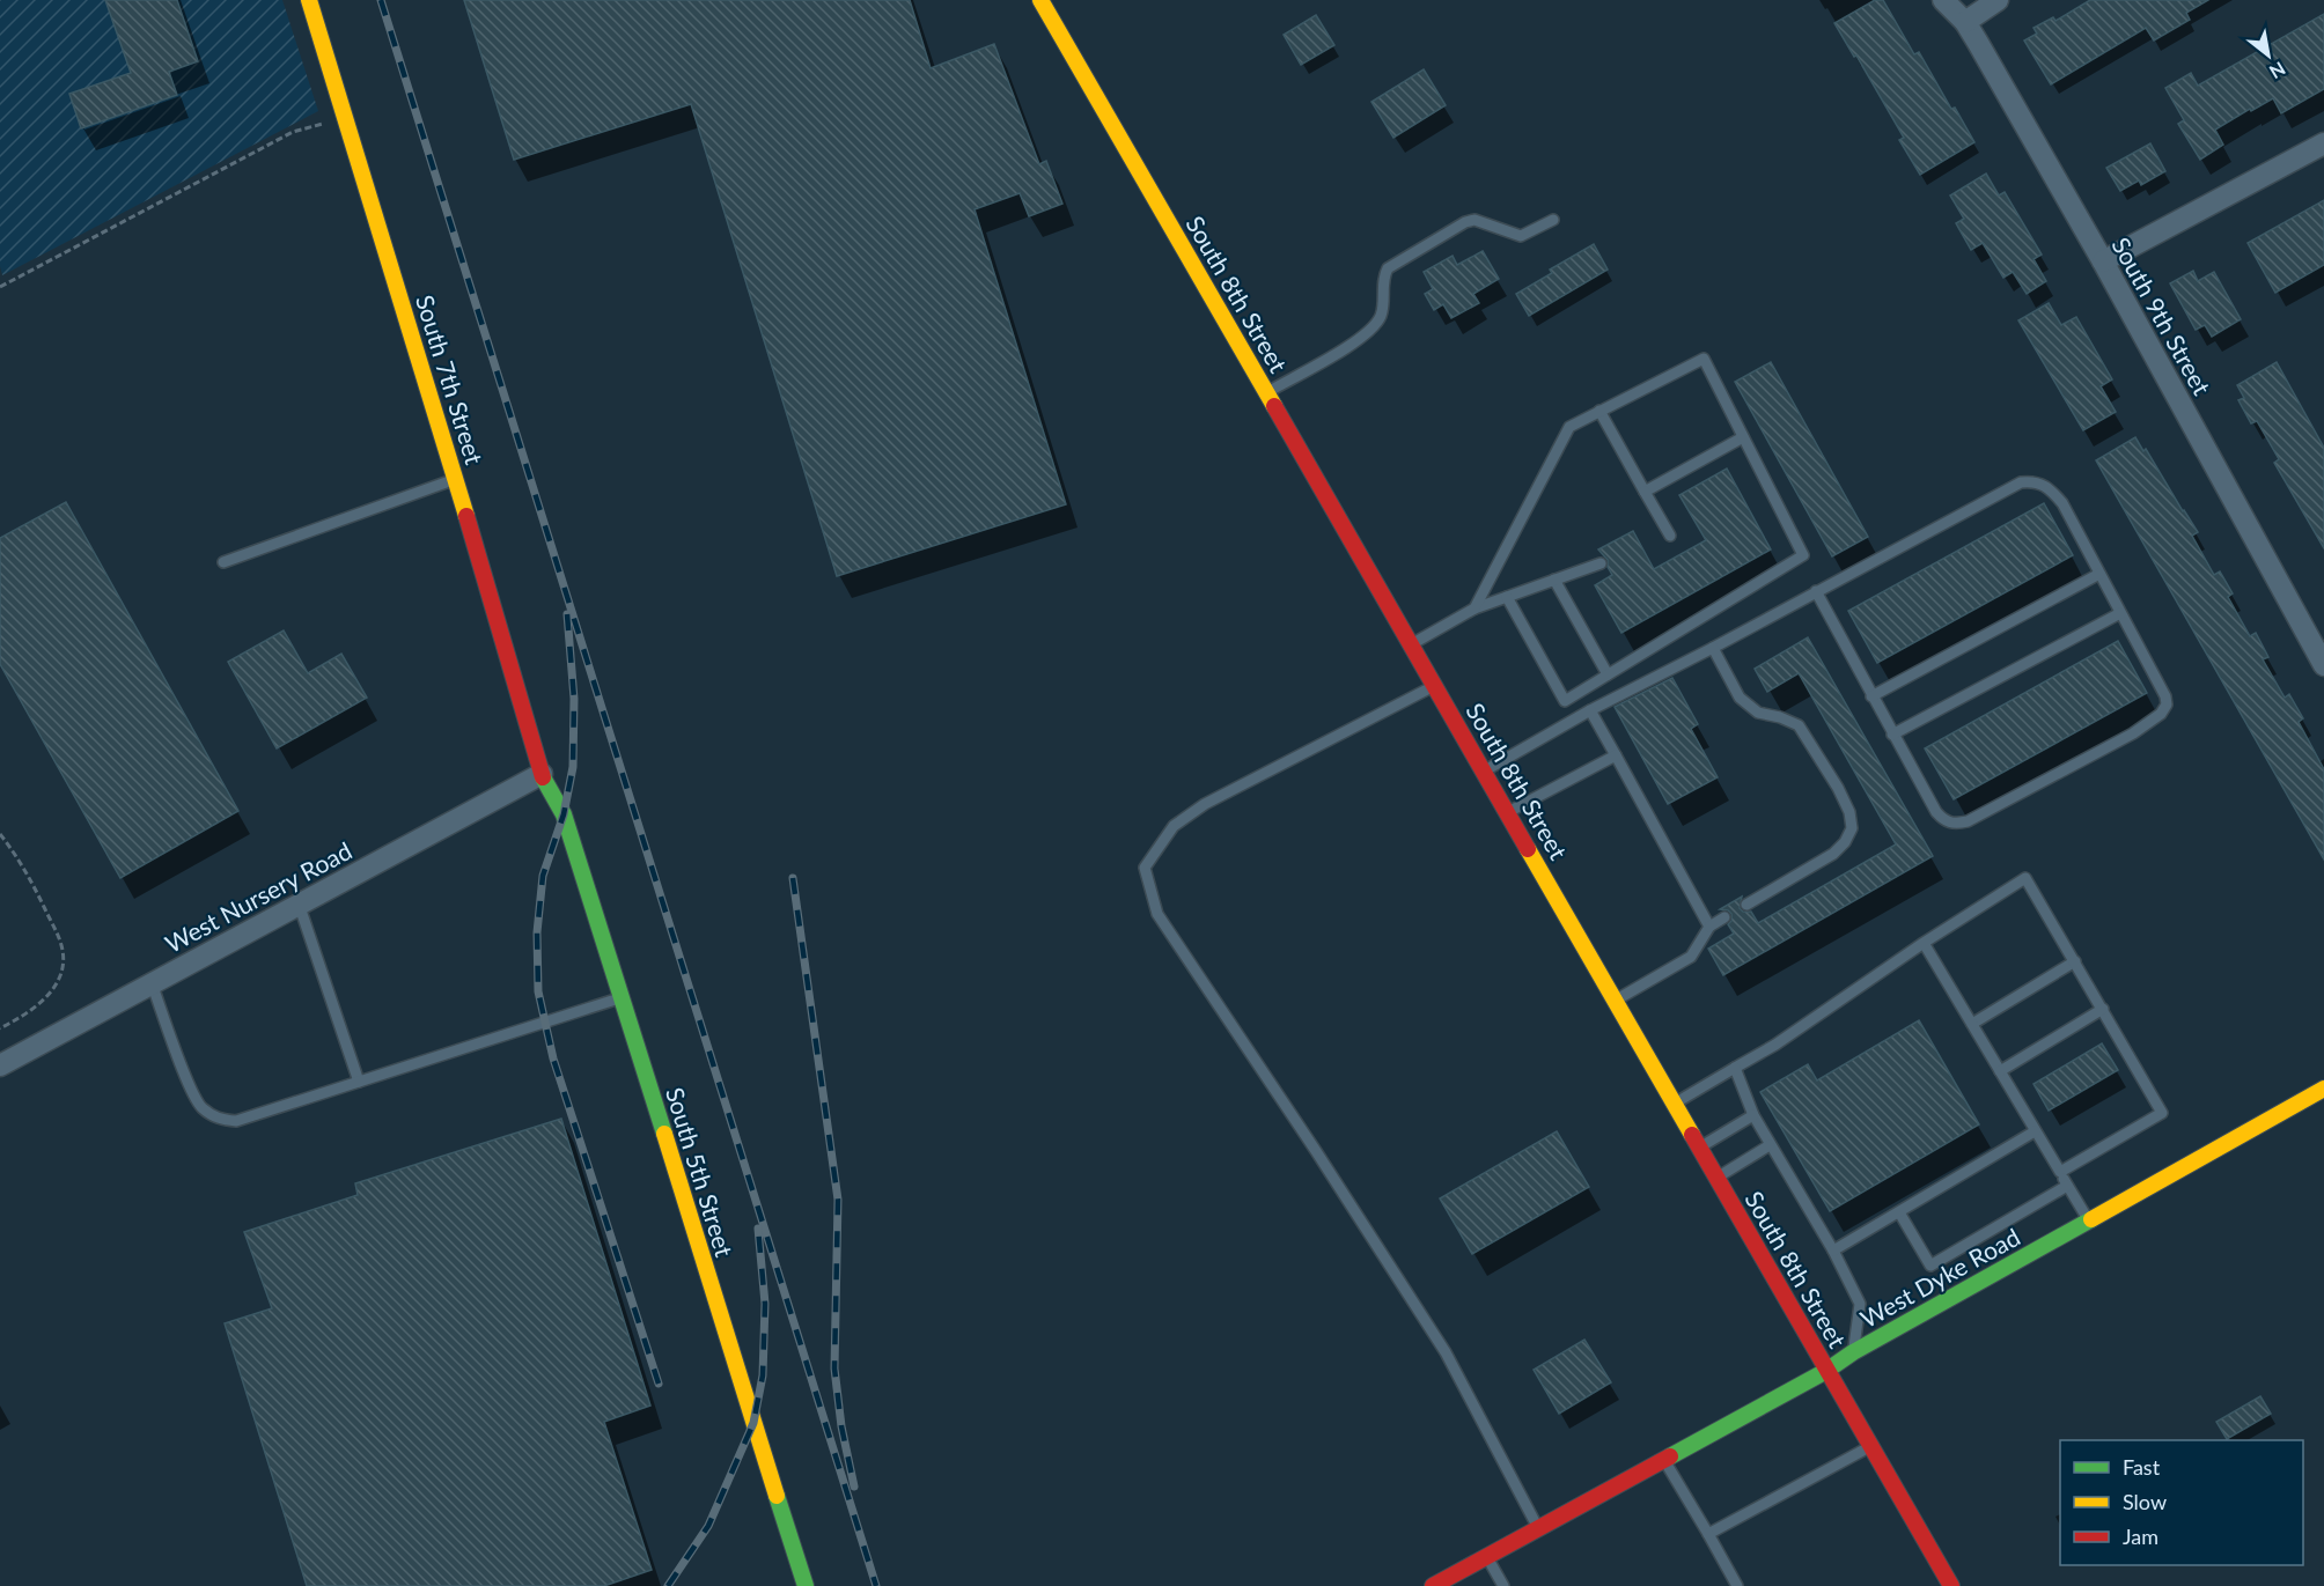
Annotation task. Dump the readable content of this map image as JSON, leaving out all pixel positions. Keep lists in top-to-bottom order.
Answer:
{
  "streets": {
    "street": [
      "South 8th Street",
      "South 9th Street",
      "South 7th Street",
      "West Nursery Road",
      "South 5th Street",
      "West Dyke Road"
    ]
  },
  "crossings": [
    ["South 8th Street", "West Dyke Road"],
    ["South 7th Street", "West Nursery Road"],
    ["South 7th Street", "South 5th Street"],
    ["West Nursery Road", "South 5th Street"]
  ],
  "legend": ["Fast", "Slow", "Jam"],
  "north": "bottom right"
}
